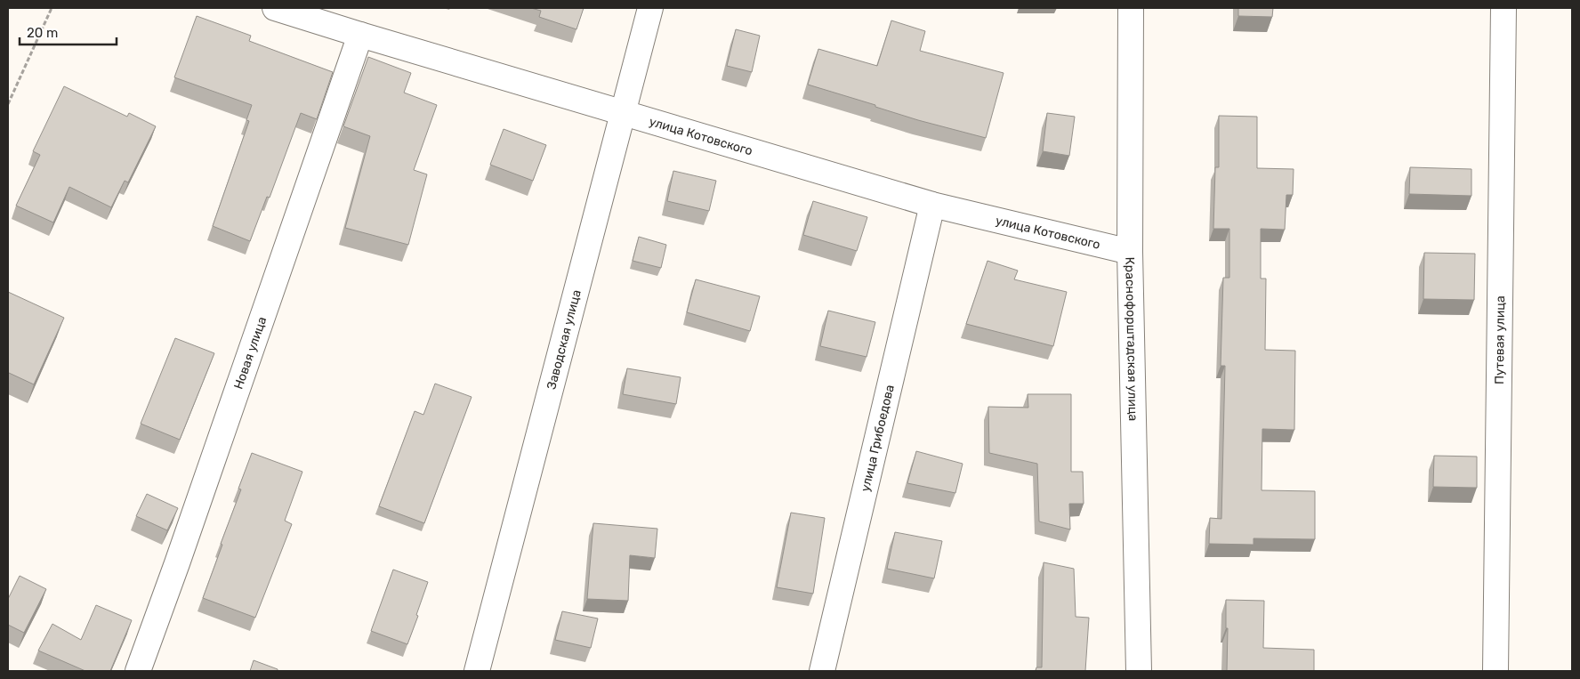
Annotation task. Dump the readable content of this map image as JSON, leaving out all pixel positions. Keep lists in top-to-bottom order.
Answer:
{
  "streets": {
    "street": [
      "улица Котовского",
      "Путевая улица",
      "Заводская улица",
      "Краснофорштадская улица",
      "Новая улица",
      "улица Грибоедова"
    ]
  },
  "crossings": [
    ["улица Котовского", "Заводская улица"],
    ["улица Котовского", "Краснофорштадская улица"],
    ["улица Котовского", "Новая улица"],
    ["улица Котовского", "улица Грибоедова"]
  ],
  "scale_bar": "20 m"
}
